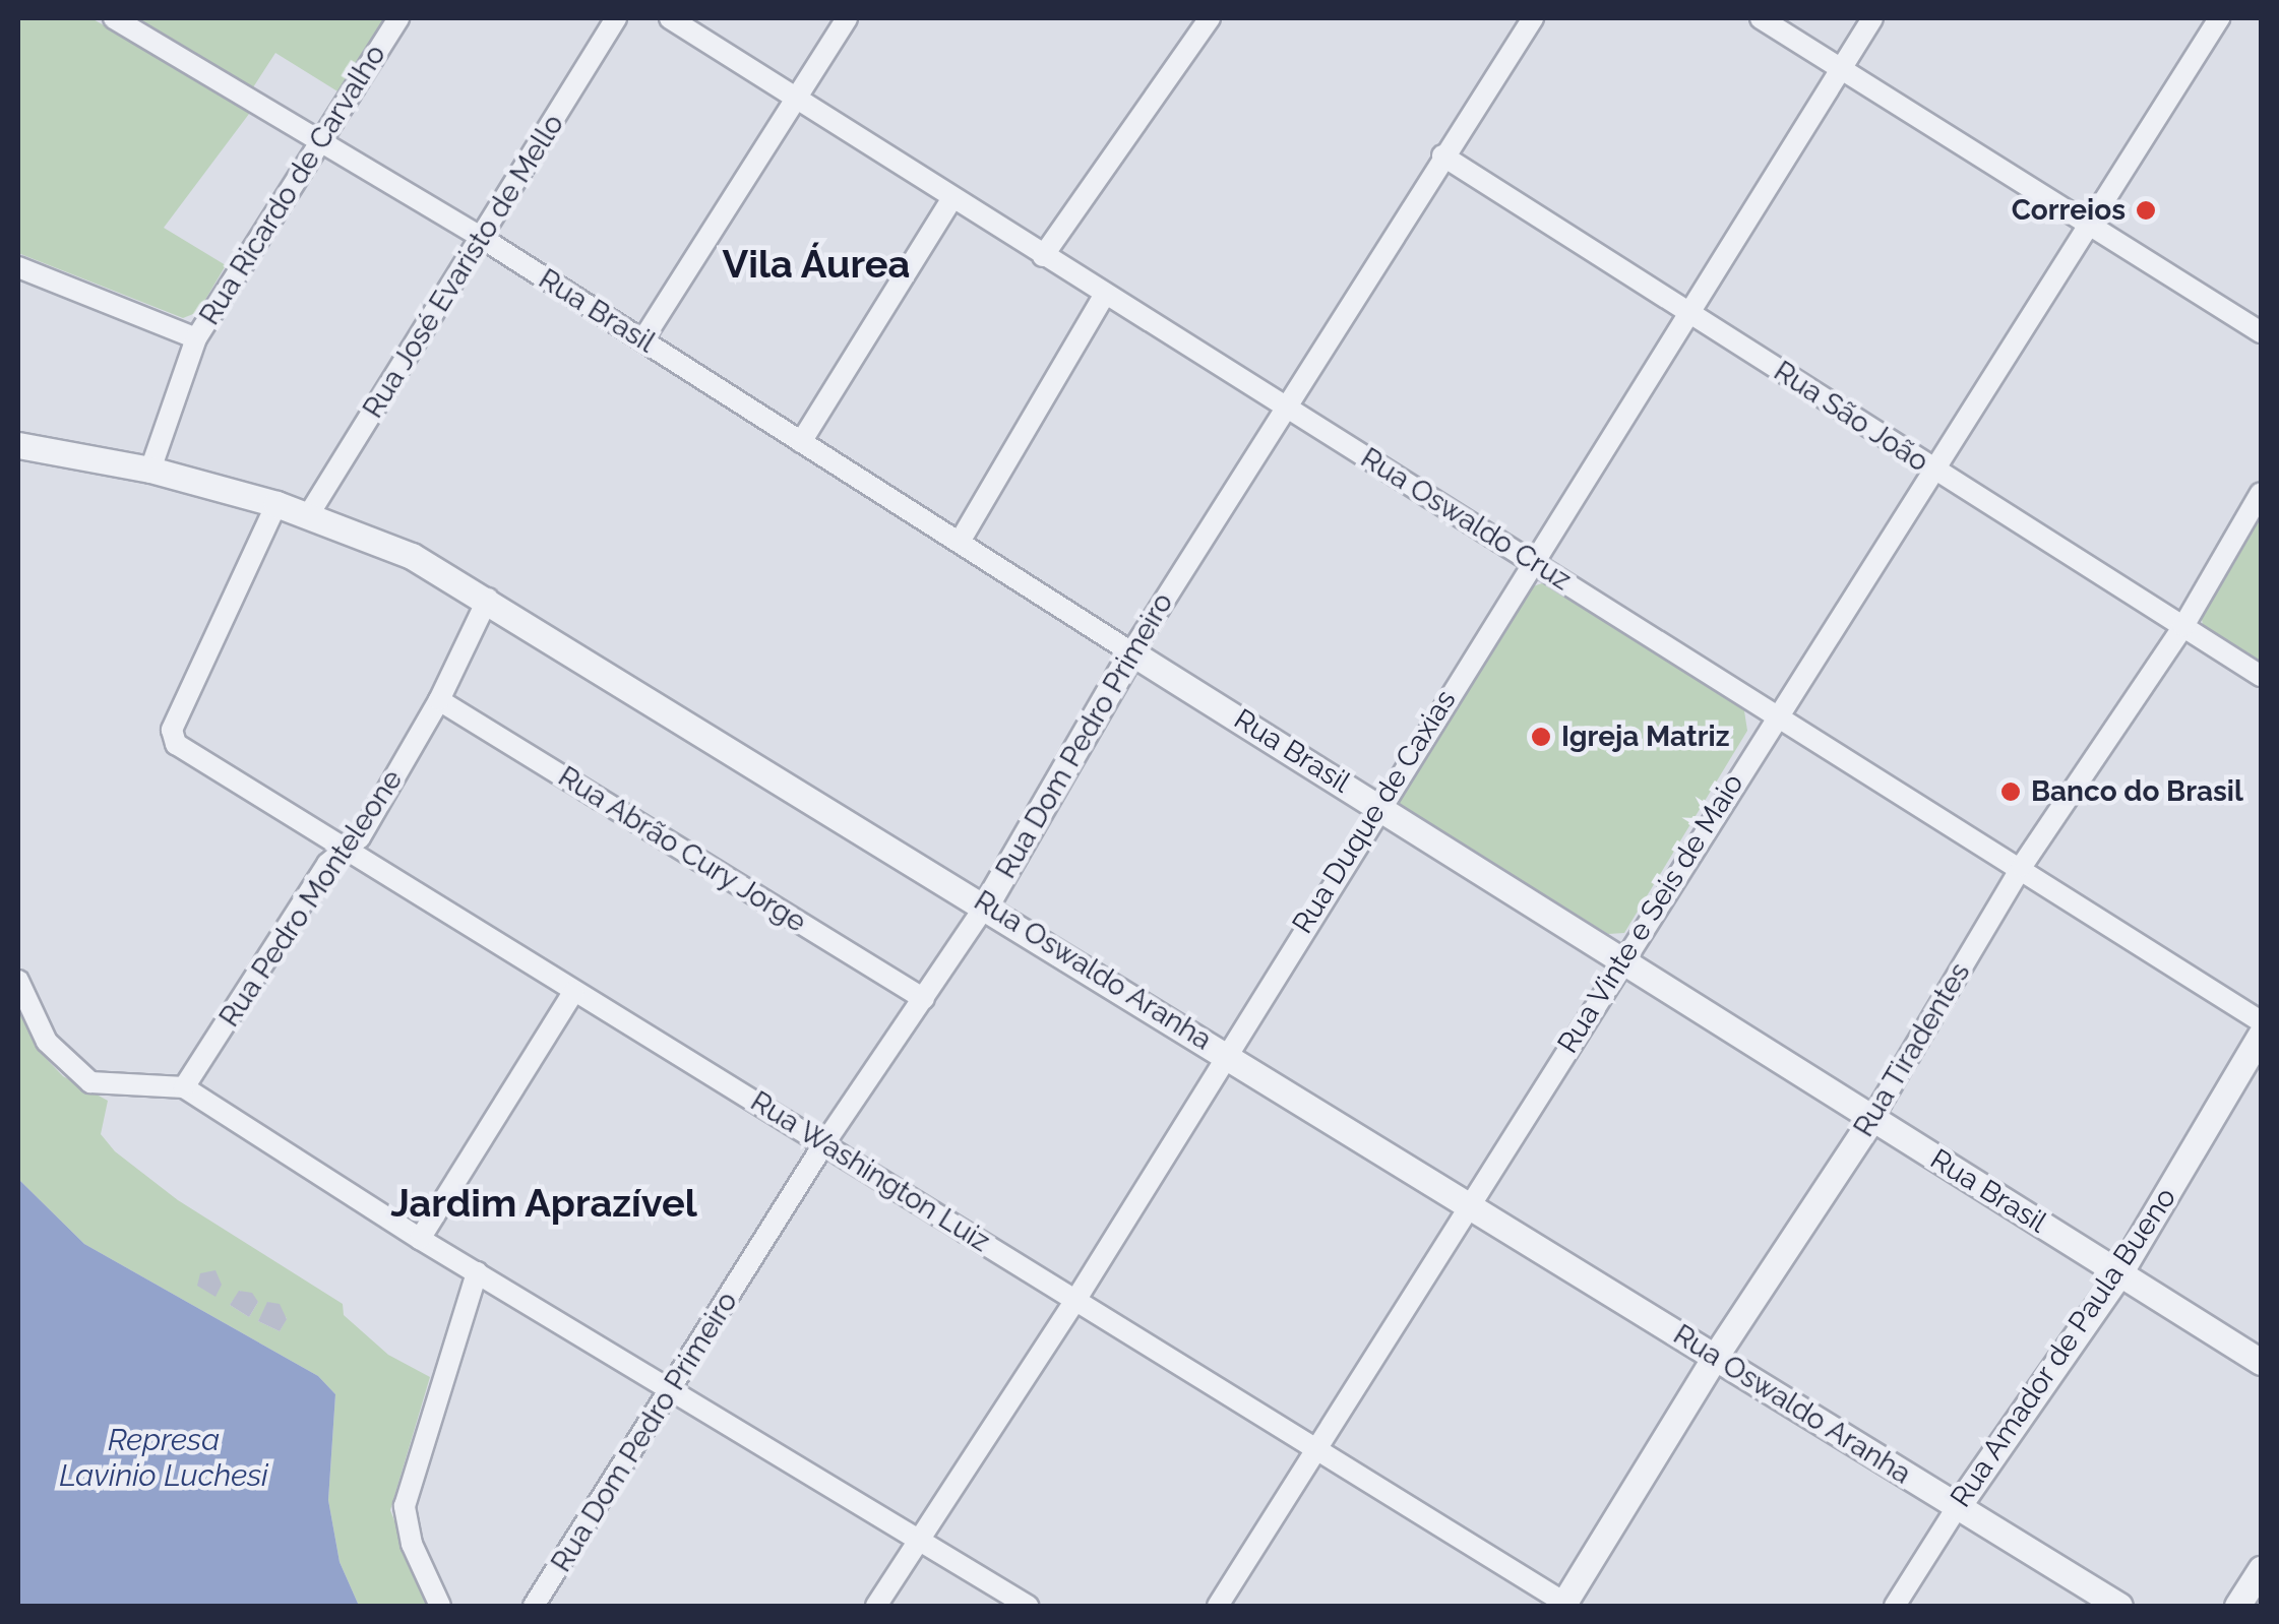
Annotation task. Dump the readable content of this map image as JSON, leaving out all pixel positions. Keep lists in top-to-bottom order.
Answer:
{
  "streets": {
    "street": [
      "Rua Ricardo de Carvalho",
      "Rua José Evaristo de Mello",
      "Rua Brasil",
      "Rua São João",
      "Rua Oswaldo Cruz",
      "Rua Dom Pedro Primeiro",
      "Rua Duque de Caxias",
      "Rua Abrão Cury Jorge",
      "Rua Pedro Monteleone",
      "Rua Vinte e Seis de Maio",
      "Rua Oswaldo Aranha",
      "Rua Tiradentes",
      "Rua Washington Luiz",
      "Rua Amador de Paula Bueno"
    ]
  },
  "crossings": [
    ["Rua Ricardo de Carvalho", "Rua Brasil"],
    ["Rua Ricardo de Carvalho", "Rua Oswaldo Aranha"],
    ["Rua José Evaristo de Mello", "Rua Brasil"],
    ["Rua José Evaristo de Mello", "Rua Oswaldo Aranha"],
    ["Rua Brasil", "Rua Dom Pedro Primeiro"],
    ["Rua Brasil", "Rua Duque de Caxias"],
    ["Rua Brasil", "Rua Vinte e Seis de Maio"],
    ["Rua Brasil", "Rua Tiradentes"],
    ["Rua Brasil", "Rua Amador de Paula Bueno"],
    ["Rua São João", "Rua Dom Pedro Primeiro"],
    ["Rua São João", "Rua Duque de Caxias"],
    ["Rua São João", "Rua Vinte e Seis de Maio"],
    ["Rua São João", "Rua Tiradentes"],
    ["Rua Oswaldo Cruz", "Rua Dom Pedro Primeiro"],
    ["Rua Oswaldo Cruz", "Rua Duque de Caxias"],
    ["Rua Oswaldo Cruz", "Rua Vinte e Seis de Maio"],
    ["Rua Oswaldo Cruz", "Rua Tiradentes"],
    ["Rua Dom Pedro Primeiro", "Rua Abrão Cury Jorge"],
    ["Rua Dom Pedro Primeiro", "Rua Oswaldo Aranha"],
    ["Rua Dom Pedro Primeiro", "Rua Washington Luiz"],
    ["Rua Duque de Caxias", "Rua Oswaldo Aranha"],
    ["Rua Duque de Caxias", "Rua Washington Luiz"],
    ["Rua Abrão Cury Jorge", "Rua Pedro Monteleone"],
    ["Rua Pedro Monteleone", "Rua Oswaldo Aranha"],
    ["Rua Pedro Monteleone", "Rua Washington Luiz"],
    ["Rua Vinte e Seis de Maio", "Rua Oswaldo Aranha"],
    ["Rua Vinte e Seis de Maio", "Rua Washington Luiz"],
    ["Rua Oswaldo Aranha", "Rua Tiradentes"],
    ["Rua Oswaldo Aranha", "Rua Washington Luiz"],
    ["Rua Oswaldo Aranha", "Rua Amador de Paula Bueno"],
    ["Rua Tiradentes", "Rua Washington Luiz"]
  ],
  "districts": ["Vila Áurea", "Jardim Aprazível"],
  "water": ["Represa Lavinio Luchesi"],
  "places": ["Correios", "Igreja Matriz", "Banco do Brasil"]
}
